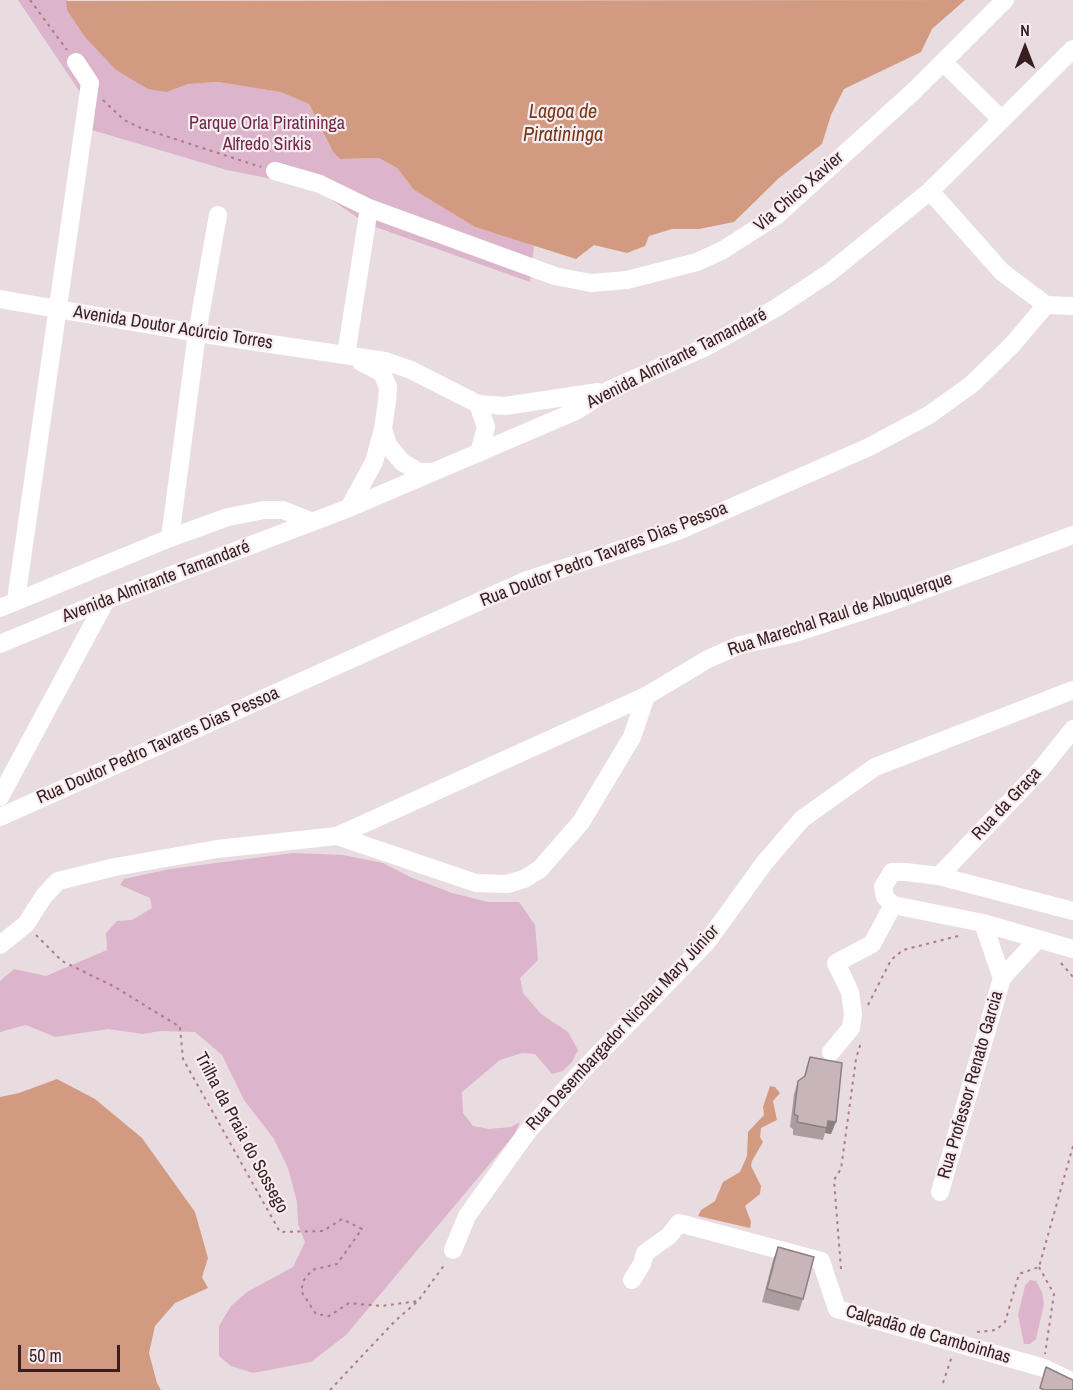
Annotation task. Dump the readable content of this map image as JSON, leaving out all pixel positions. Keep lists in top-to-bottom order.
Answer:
{
  "streets": {
    "street": [
      "Via Chico Xavier",
      "Avenida Doutor Acúrcio Torres",
      "Avenida Almirante Tamandaré",
      "Rua Doutor Pedro Tavares Dias Pessoa",
      "Rua Marechal Raul de Albuquerque",
      "Rua da Graça",
      "Rua Desembargador Nicolau Mary Júnior",
      "Rua Professor Renato Garcia",
      "Calçadão de Camboinhas"
    ],
    "path": ["Trilha da Praia do Sossego"]
  },
  "crossings": [
    ["Avenida Doutor Acúrcio Torres", "Avenida Almirante Tamandaré"],
    ["Rua Marechal Raul de Albuquerque", "Trilha da Praia do Sossego"]
  ],
  "water": ["Lagoa de Piratininga"],
  "parks": ["Parque Orla Piratininga Alfredo Sirkis"],
  "scale_bar": "50 m",
  "north": "top"
}
